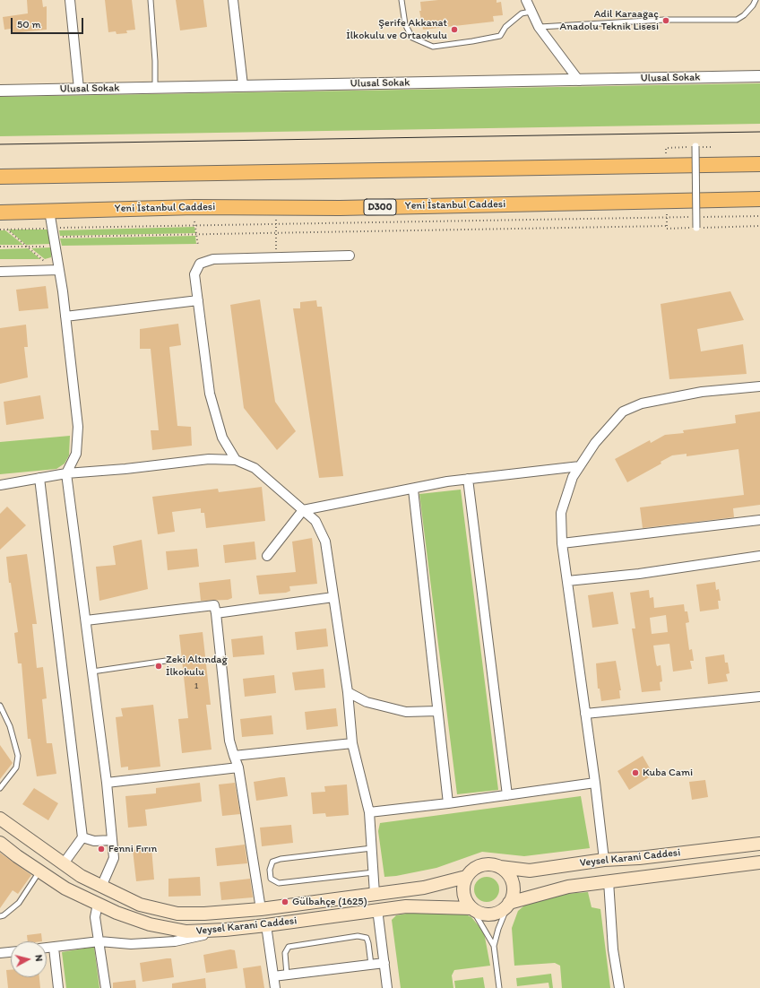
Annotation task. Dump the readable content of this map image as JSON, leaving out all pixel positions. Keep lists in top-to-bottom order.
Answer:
{
  "streets": {
    "highway": ["Yeni İstanbul Caddesi", "D300"],
    "main road": ["Veysel Karani Caddesi"],
    "street": ["Ulusal Sokak"]
  },
  "places": [
    "Adil Karaağaç Anadolu Teknik Lisesi",
    "Şerife Akkanat İlkokulu ve Ortaokulu",
    "Zeki Altındağ İlkokulu",
    "Kuba Cami",
    "Fenni Fırın",
    "Gülbahçe (1625)"
  ],
  "house_numbers": ["1"],
  "scale_bar": "50 m",
  "north": "right"
}
